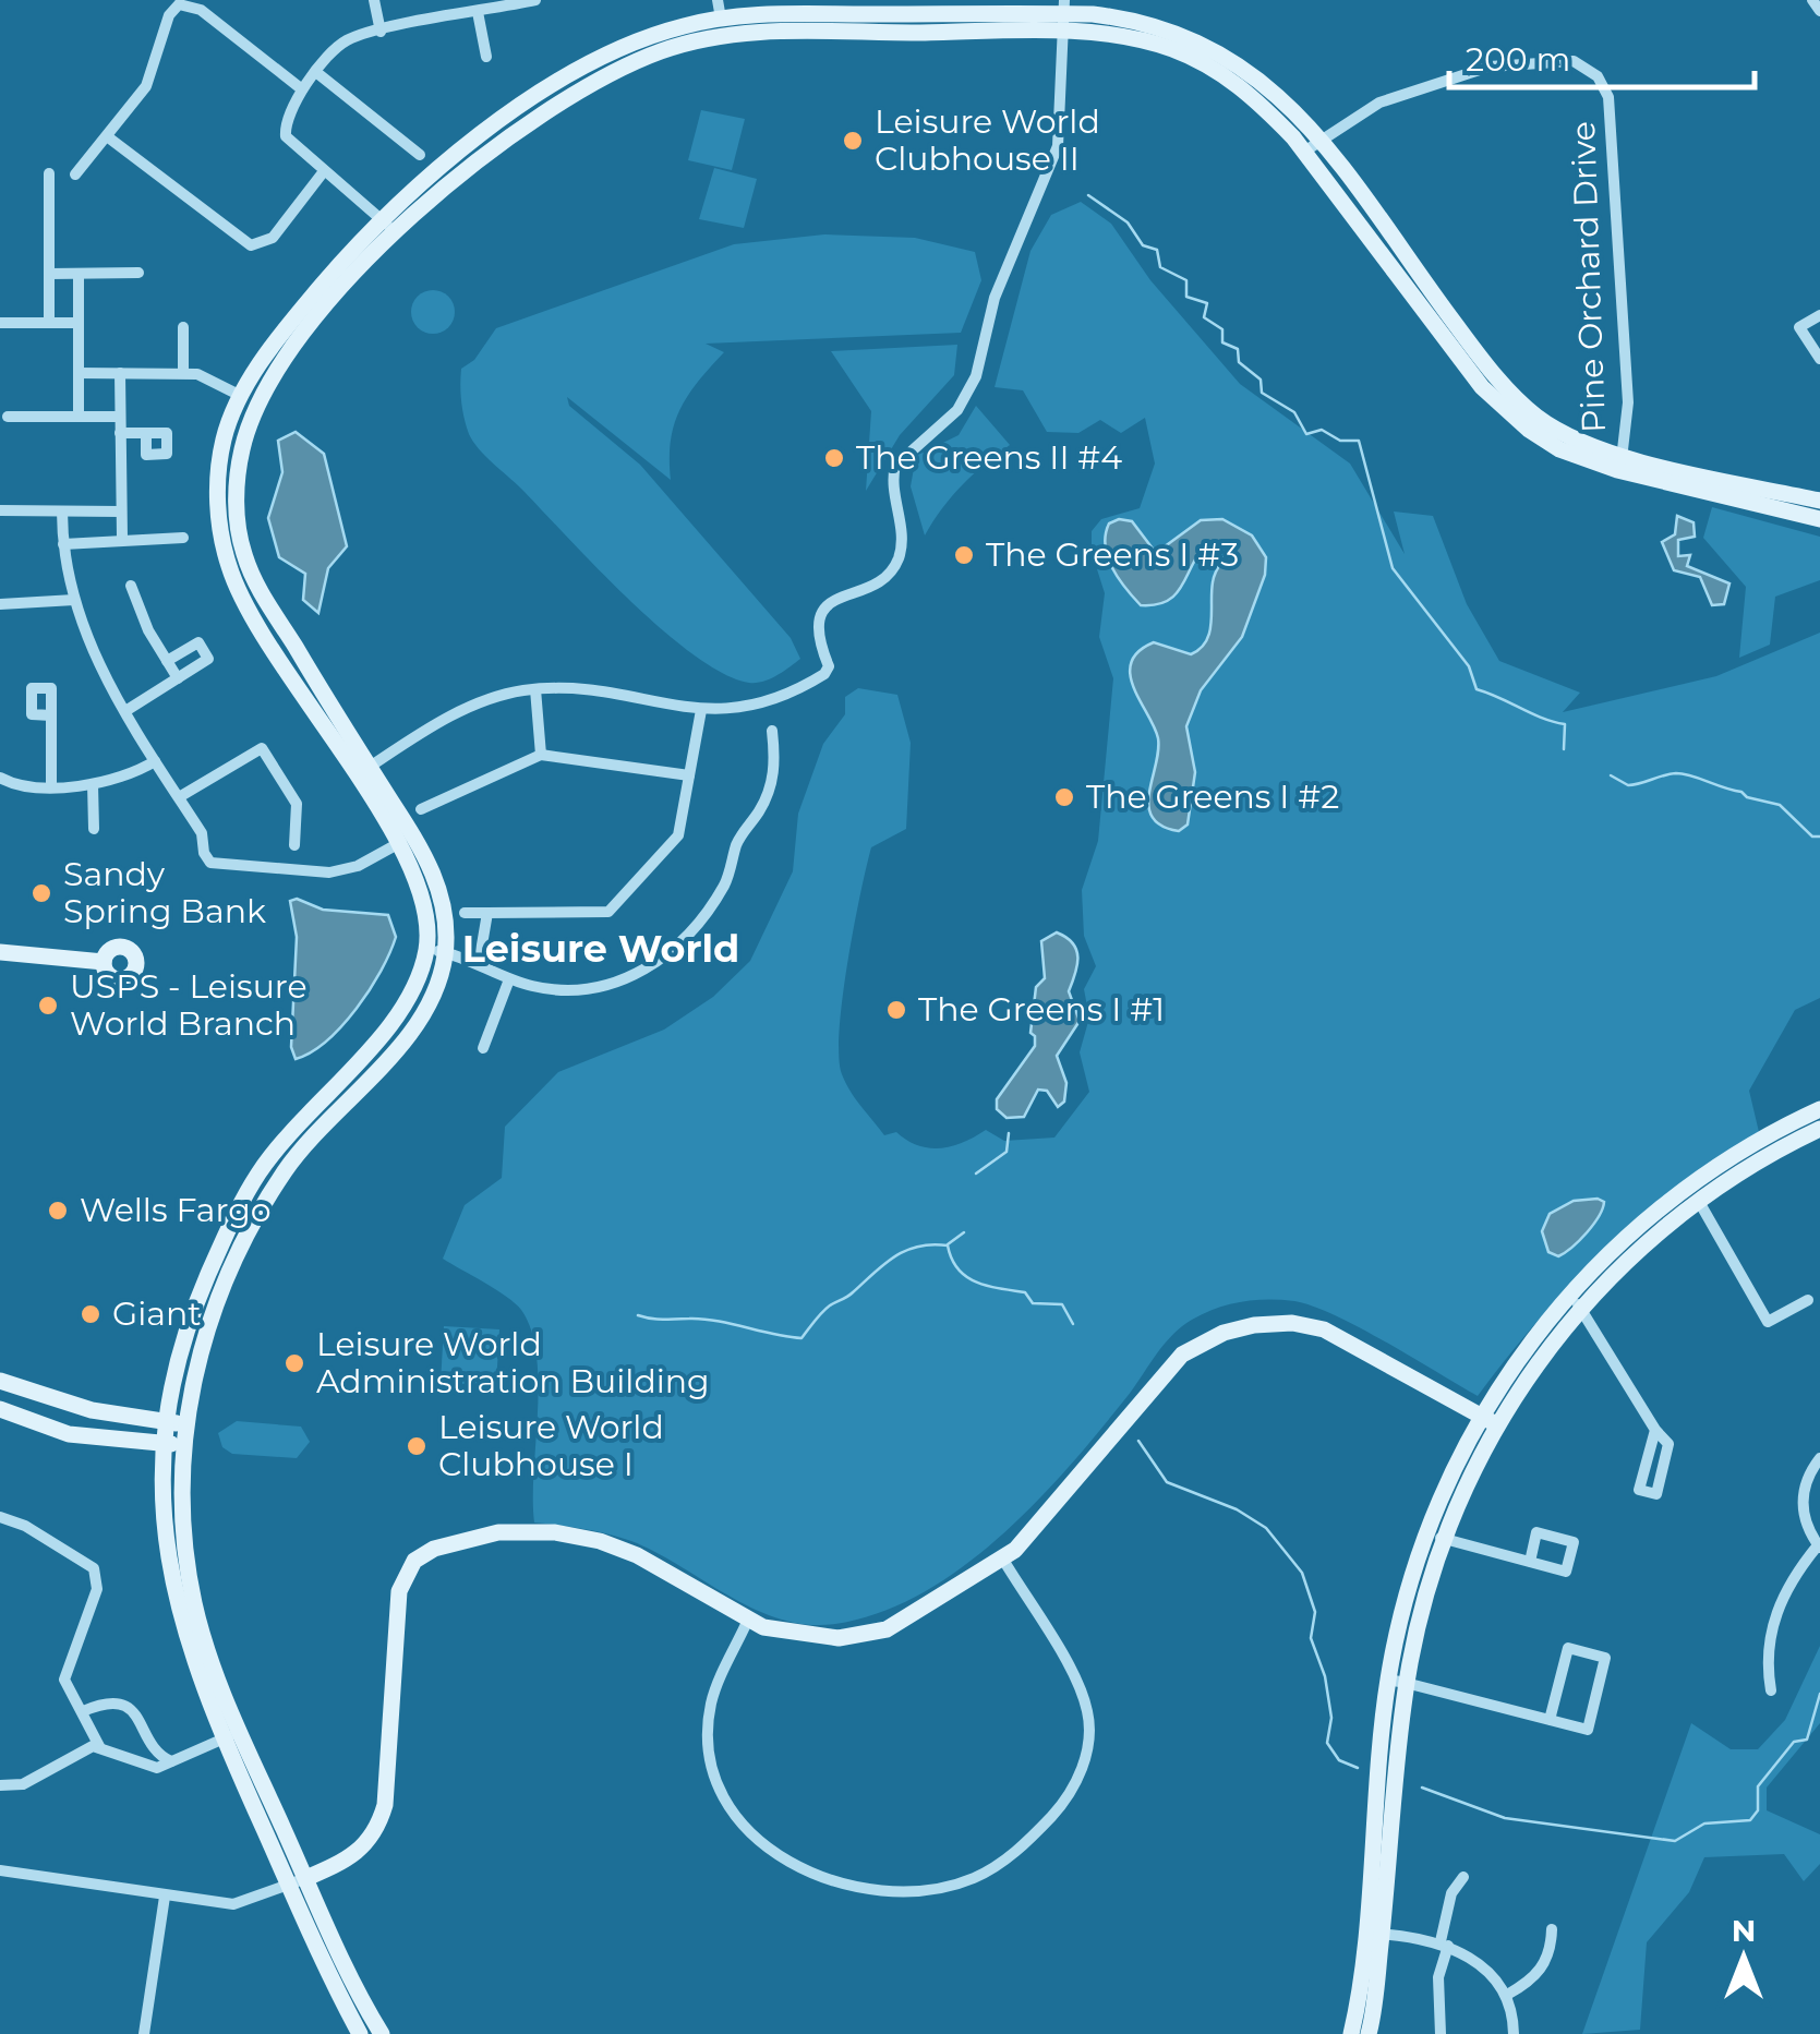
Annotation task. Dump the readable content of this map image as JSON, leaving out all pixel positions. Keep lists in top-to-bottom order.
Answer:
{
  "streets": {
    "street": ["Pine Orchard Drive"]
  },
  "districts": ["Leisure World"],
  "places": [
    "Leisure World Clubhouse II",
    "The Greens II #4",
    "The Greens I #3",
    "The Greens I #2",
    "Sandy Spring Bank",
    "USPS - Leisure World Branch",
    "The Greens I #1",
    "Wells Fargo",
    "Giant",
    "Leisure World Administration Building",
    "Leisure World Clubhouse I"
  ],
  "scale_bar": "200 m",
  "north": "top"
}
